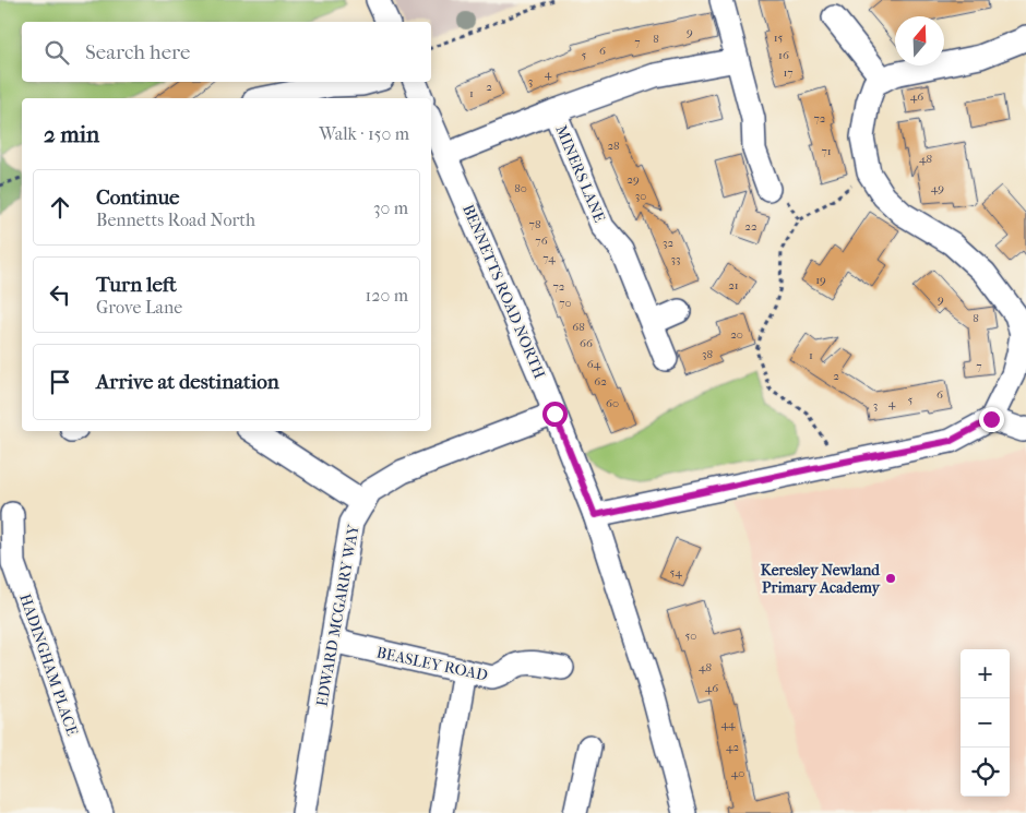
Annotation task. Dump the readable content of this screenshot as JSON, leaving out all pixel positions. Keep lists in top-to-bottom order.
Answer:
{
  "streets": {
    "street": [
      "MINERS LANE",
      "BENNETTS ROAD NORTH",
      "EDWARD MCGARRY WAY",
      "BEASLEY ROAD",
      "HADINGHAM PLACE"
    ]
  },
  "crossings": [
    ["MINERS LANE", "BENNETTS ROAD NORTH"],
    ["BENNETTS ROAD NORTH", "EDWARD MCGARRY WAY"],
    ["EDWARD MCGARRY WAY", "BEASLEY ROAD"]
  ],
  "places": ["Keresley Newland Primary Academy"],
  "house_numbers": [
    "9",
    "15",
    "8",
    "7",
    "6",
    "5",
    "16",
    "17",
    "4",
    "3",
    "2",
    "1",
    "46",
    "72",
    "28",
    "71",
    "48",
    "29",
    "80",
    "49",
    "30",
    "78",
    "22",
    "76",
    "32",
    "74",
    "33",
    "19",
    "21",
    "72",
    "9",
    "70",
    "8",
    "68",
    "20",
    "66",
    "38",
    "1",
    "64",
    "7",
    "2",
    "62",
    "6",
    "5",
    "60",
    "4",
    "3",
    "54",
    "50",
    "48",
    "46",
    "44",
    "42",
    "40"
  ],
  "north": "top",
  "page": {
    "search": "Search here",
    "heading": ["2 min", "Walk · 150 m"],
    "list": [
      ["Continue", "Bennetts Road North", "30 m"],
      ["Turn left", "Grove Lane", "120 m"],
      "Arrive at destination"
    ],
    "map_buttons": ["+", "−"]
  }
}
